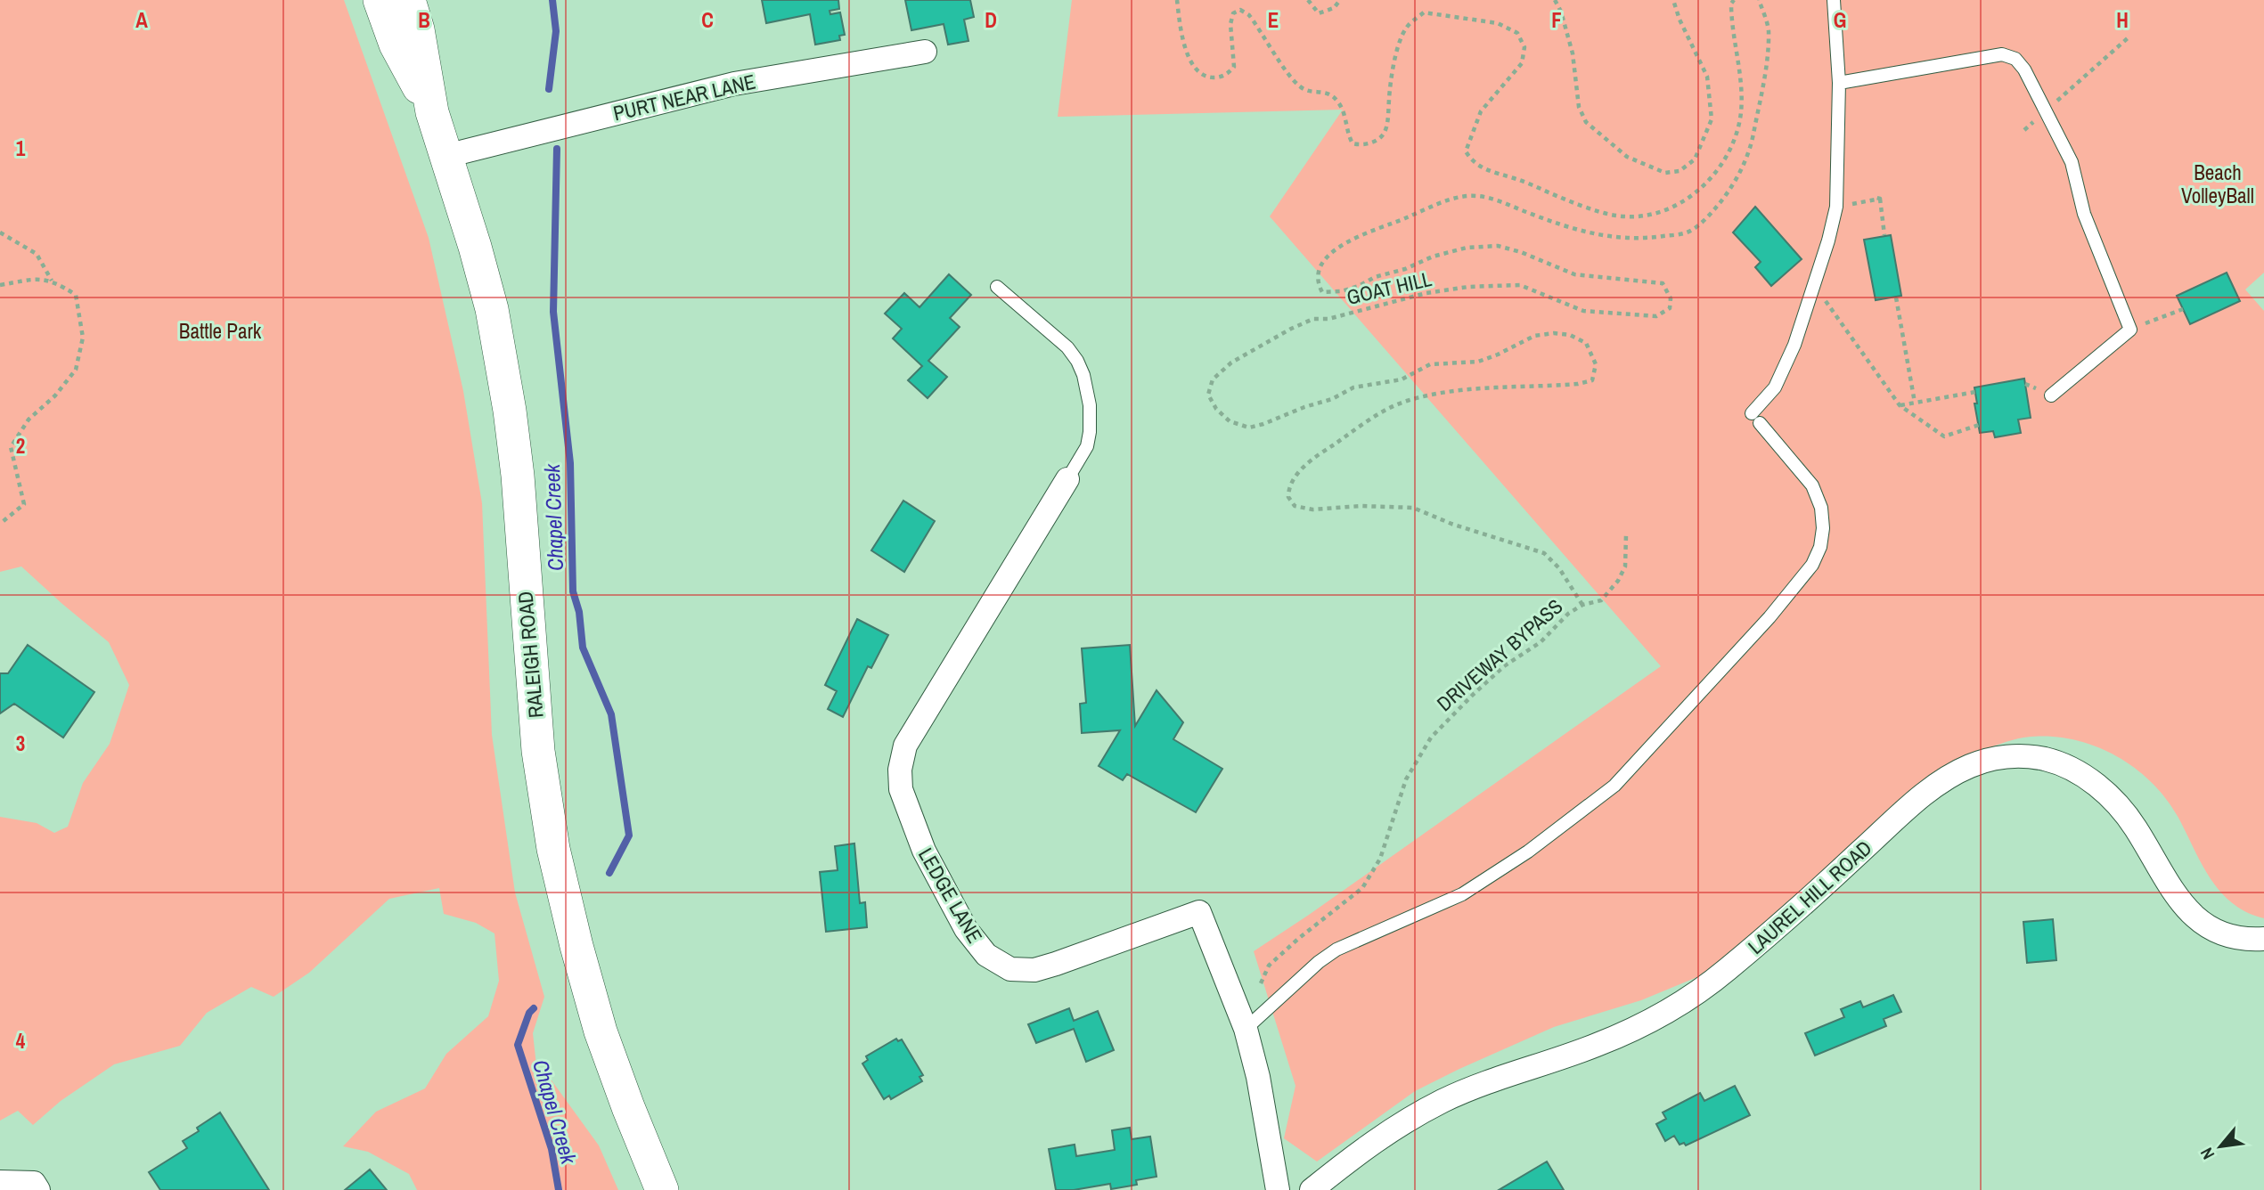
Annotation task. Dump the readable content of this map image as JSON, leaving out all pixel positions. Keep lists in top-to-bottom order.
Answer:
{
  "streets": {
    "main road": ["RALEIGH ROAD"],
    "street": ["PURT NEAR LANE", "LEDGE LANE", "LAUREL HILL ROAD"],
    "path": ["GOAT HILL", "DRIVEWAY BYPASS"]
  },
  "crossings": [
    ["PURT NEAR LANE", "RALEIGH ROAD"],
    ["GOAT HILL", "DRIVEWAY BYPASS"]
  ],
  "water": ["Chapel Creek"],
  "parks": ["Beach VolleyBall", "Battle Park"],
  "north": "bottom left",
  "grid": {
    "columns": [
      "A",
      "B",
      "C",
      "D",
      "E",
      "F",
      "G",
      "H"
    ],
    "rows": [
      "1",
      "2",
      "3",
      "4"
    ]
  }
}
